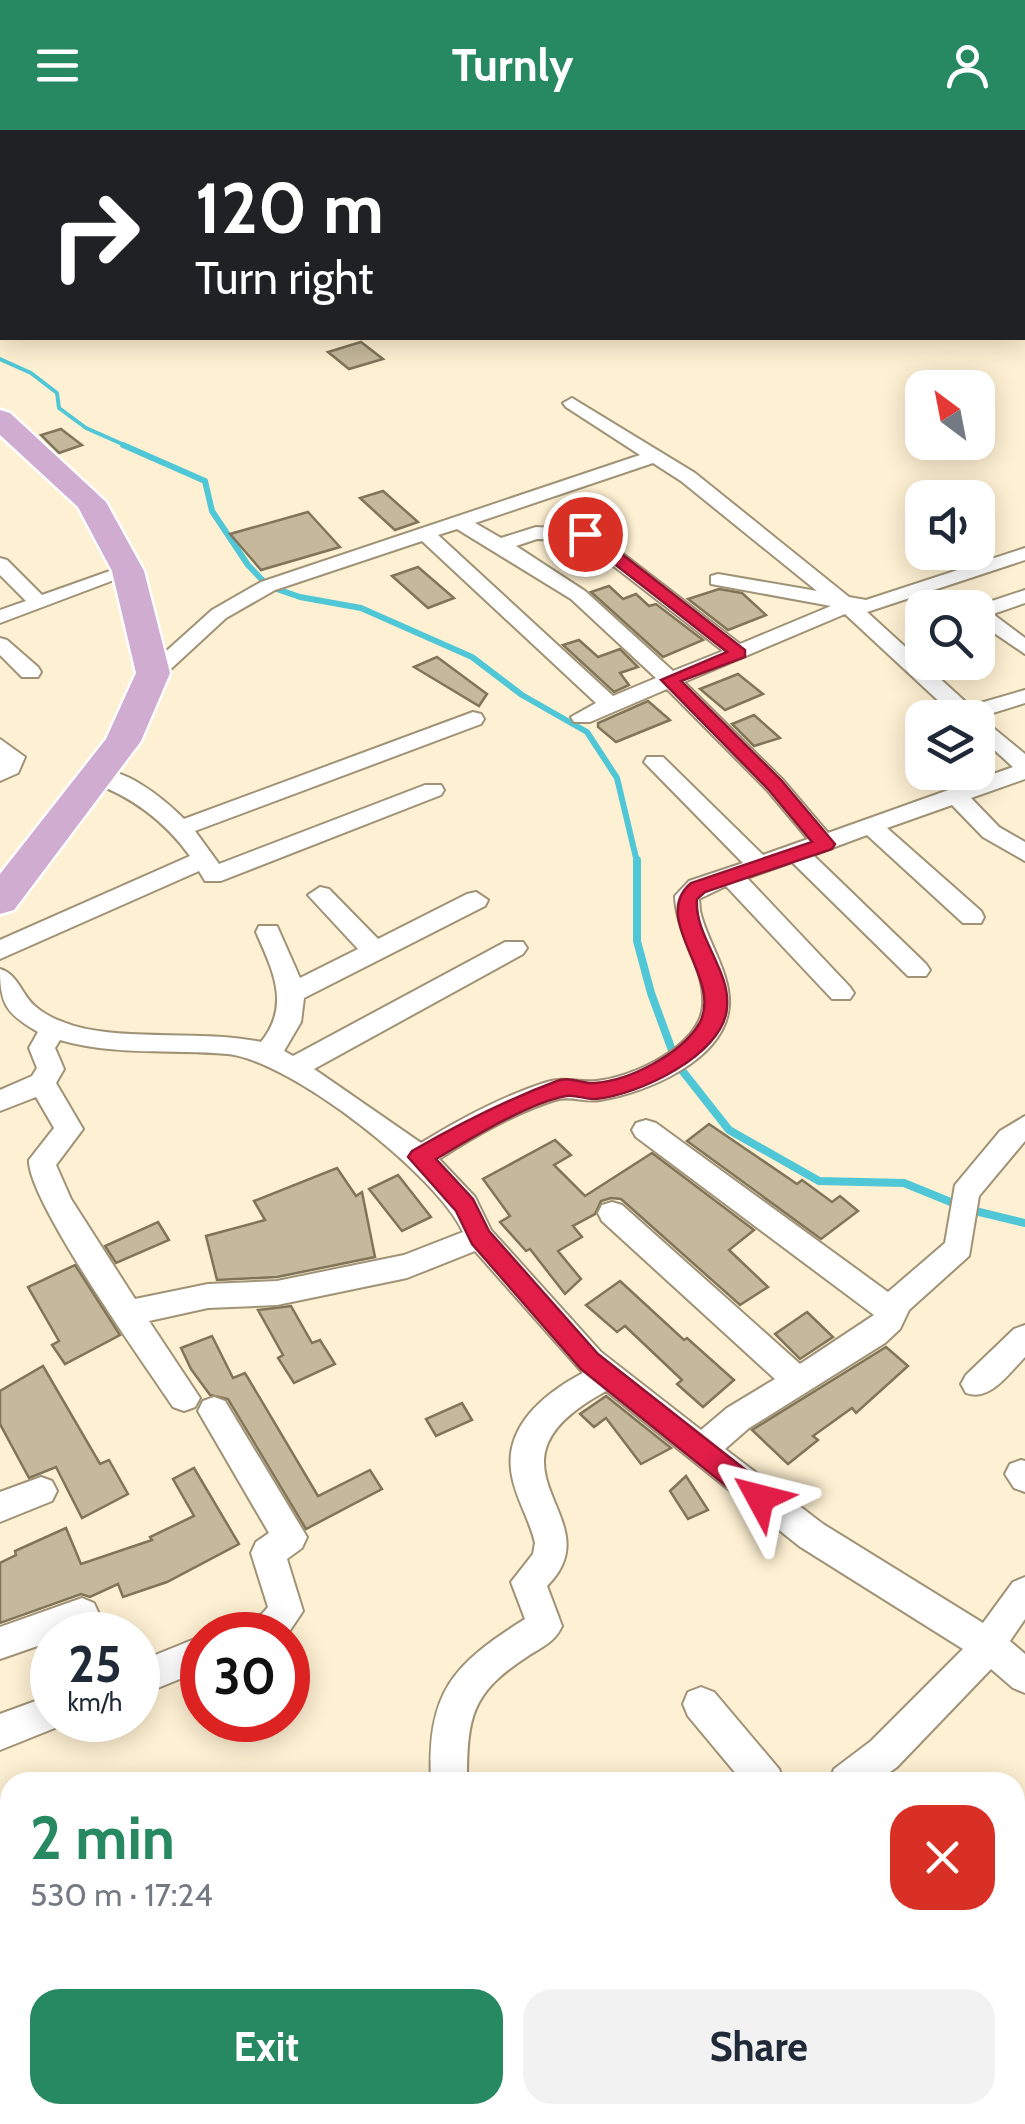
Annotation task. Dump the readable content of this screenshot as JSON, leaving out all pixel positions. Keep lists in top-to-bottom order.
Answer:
{
  "north": "top left",
  "page": {
    "header": "Turnly",
    "turn": ["120 m", "Turn right"],
    "speed": "25 km/h",
    "limit": "30",
    "heading": ["2 min", "530 m · 17:24"],
    "buttons": ["Exit", "Share"]
  }
}
